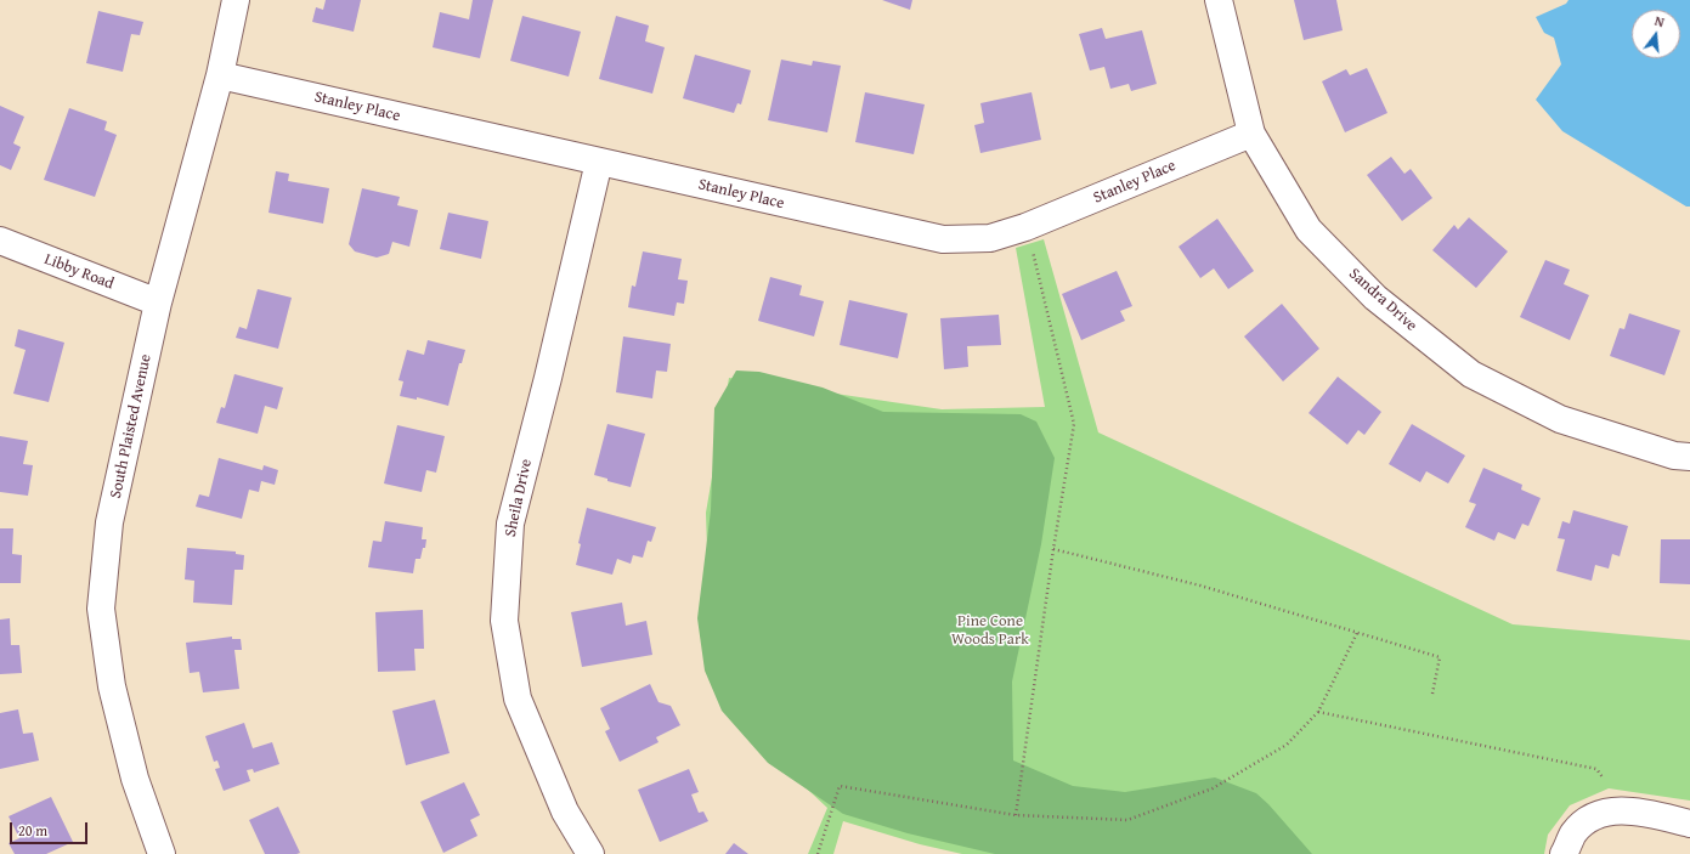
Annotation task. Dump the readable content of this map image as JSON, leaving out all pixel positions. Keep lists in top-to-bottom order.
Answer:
{
  "streets": {
    "street": [
      "Stanley Place",
      "Libby Road",
      "Sandra Drive",
      "South Plaisted Avenue",
      "Sheila Drive"
    ]
  },
  "crossings": [
    ["Stanley Place", "Sandra Drive"],
    ["Stanley Place", "South Plaisted Avenue"],
    ["Stanley Place", "Sheila Drive"],
    ["Libby Road", "South Plaisted Avenue"]
  ],
  "parks": ["Pine Cone Woods Park"],
  "scale_bar": "20 m",
  "north": "top"
}
